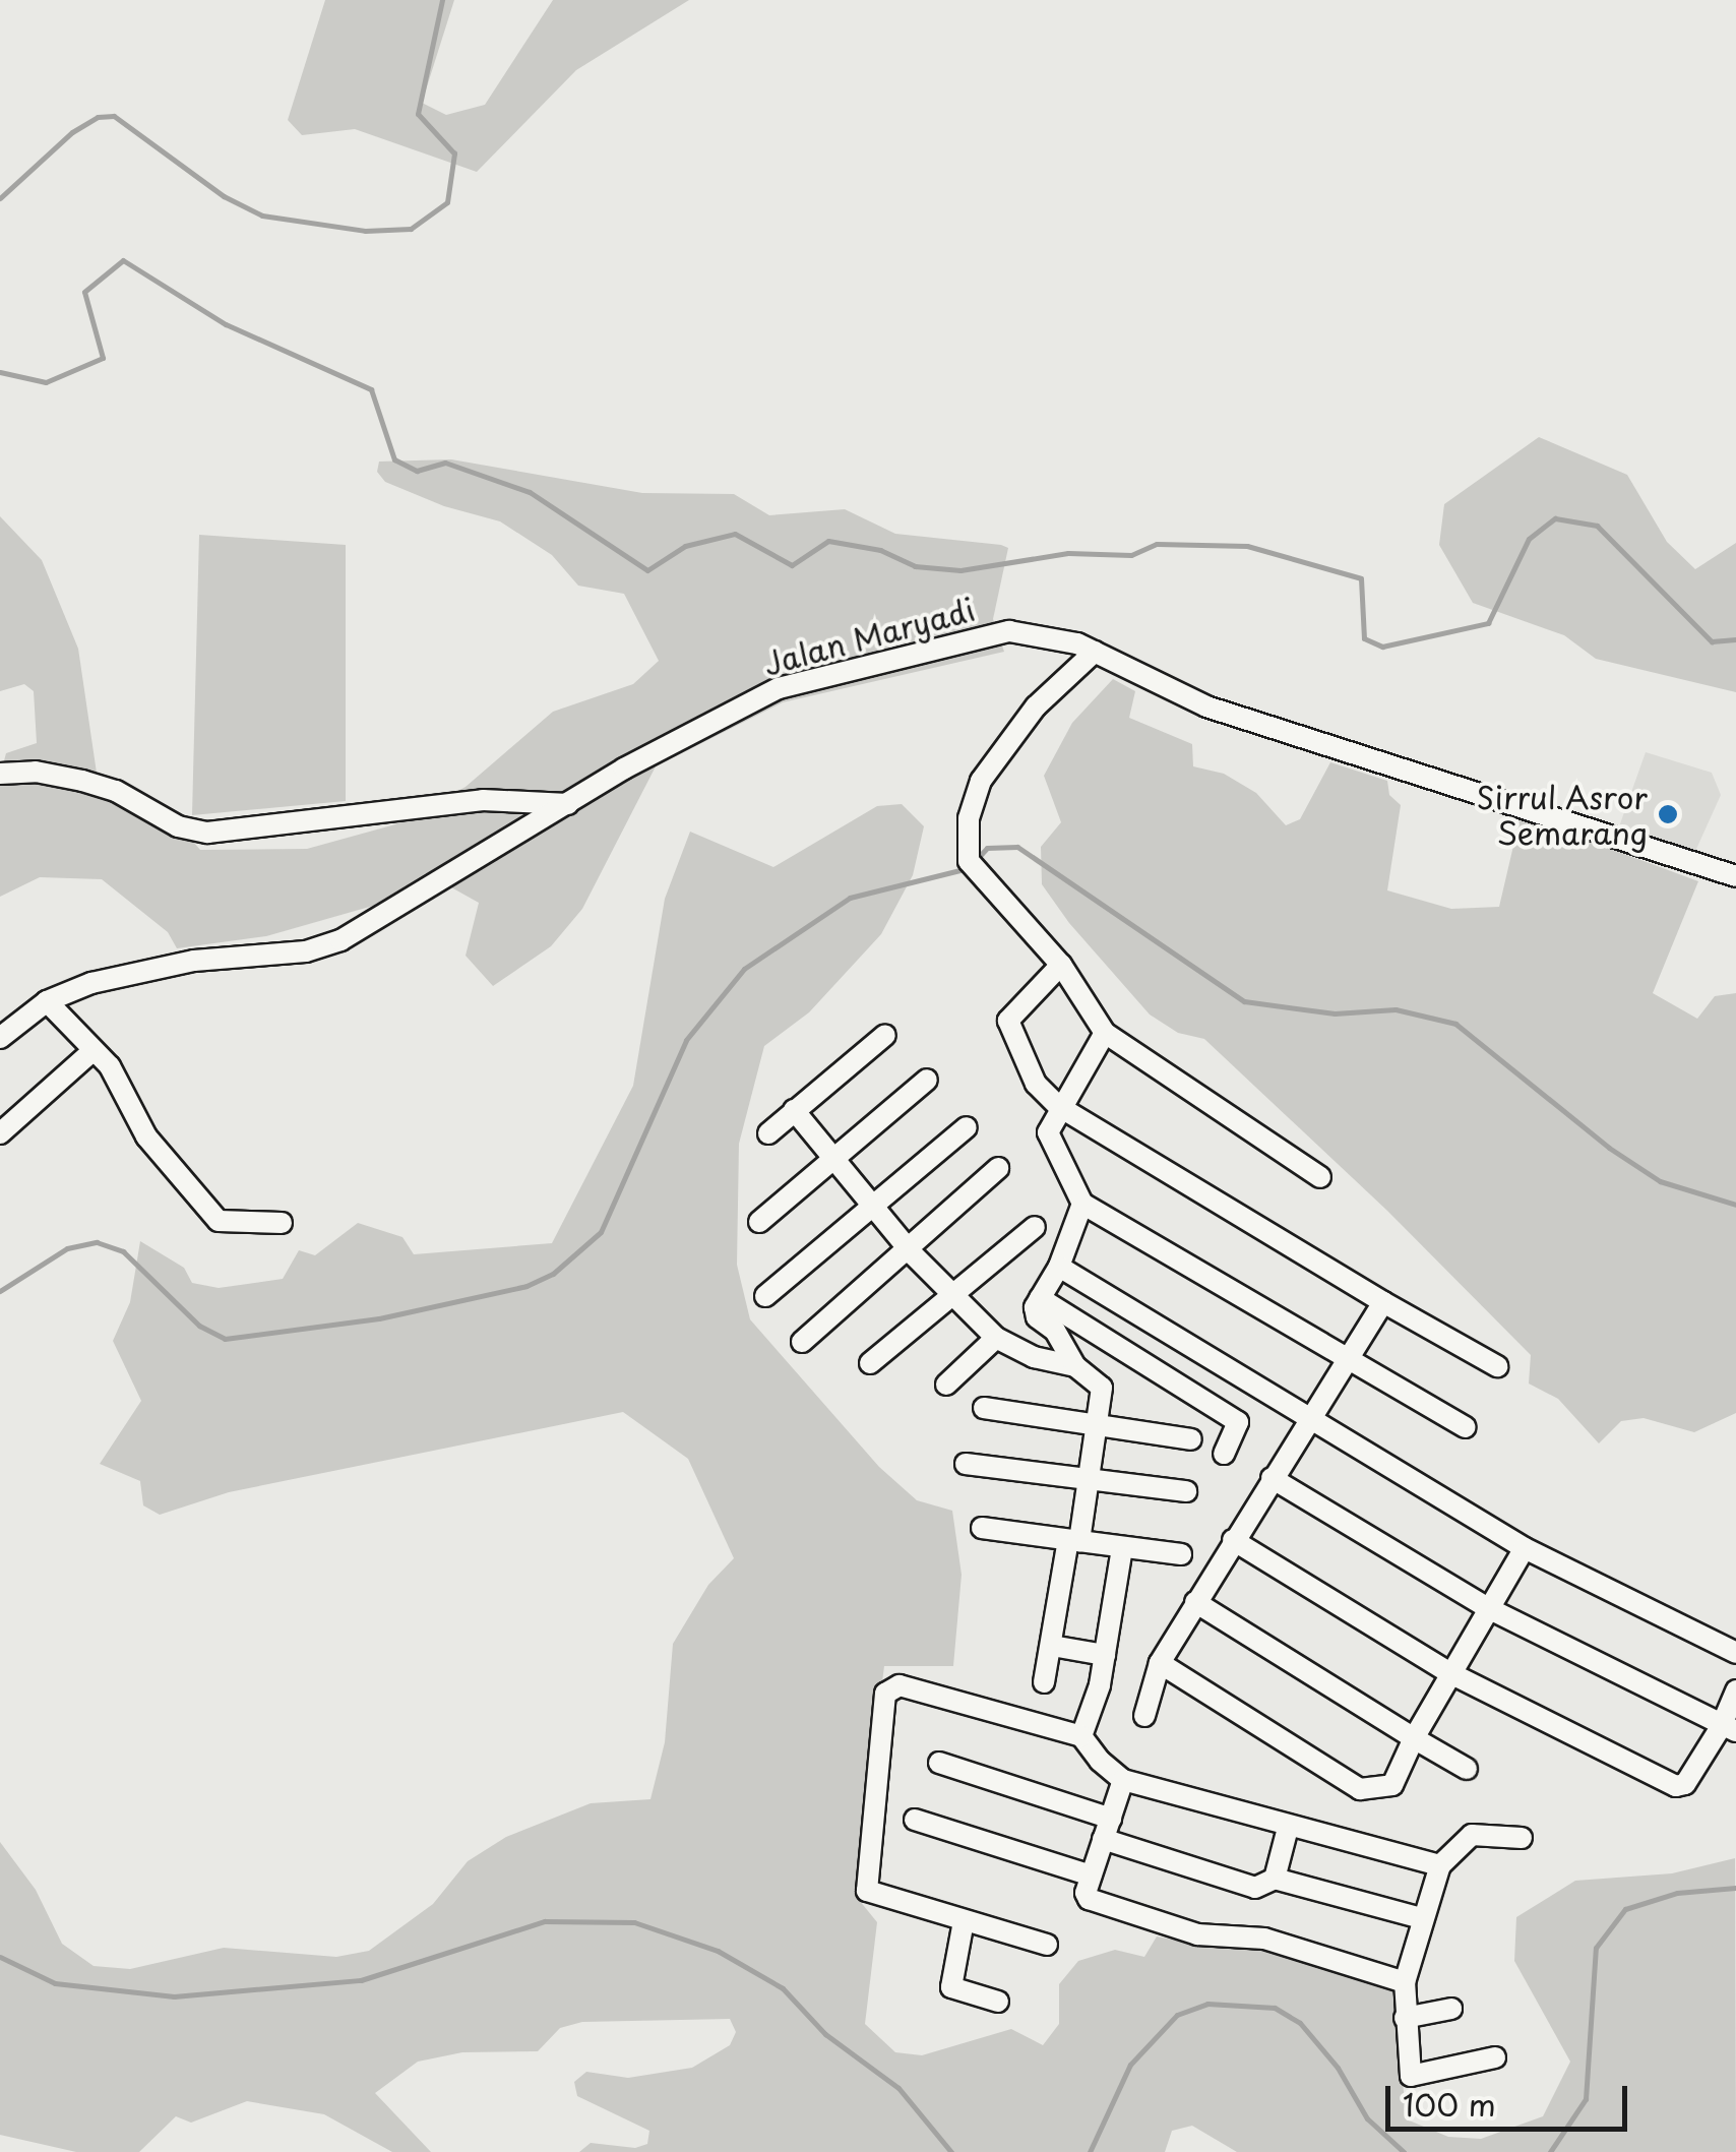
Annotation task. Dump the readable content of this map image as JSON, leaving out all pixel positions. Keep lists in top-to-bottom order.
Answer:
{
  "streets": {
    "street": ["Jalan Maryadi"]
  },
  "places": ["Sirrul Asror Semarang"],
  "scale_bar": "100 m"
}
